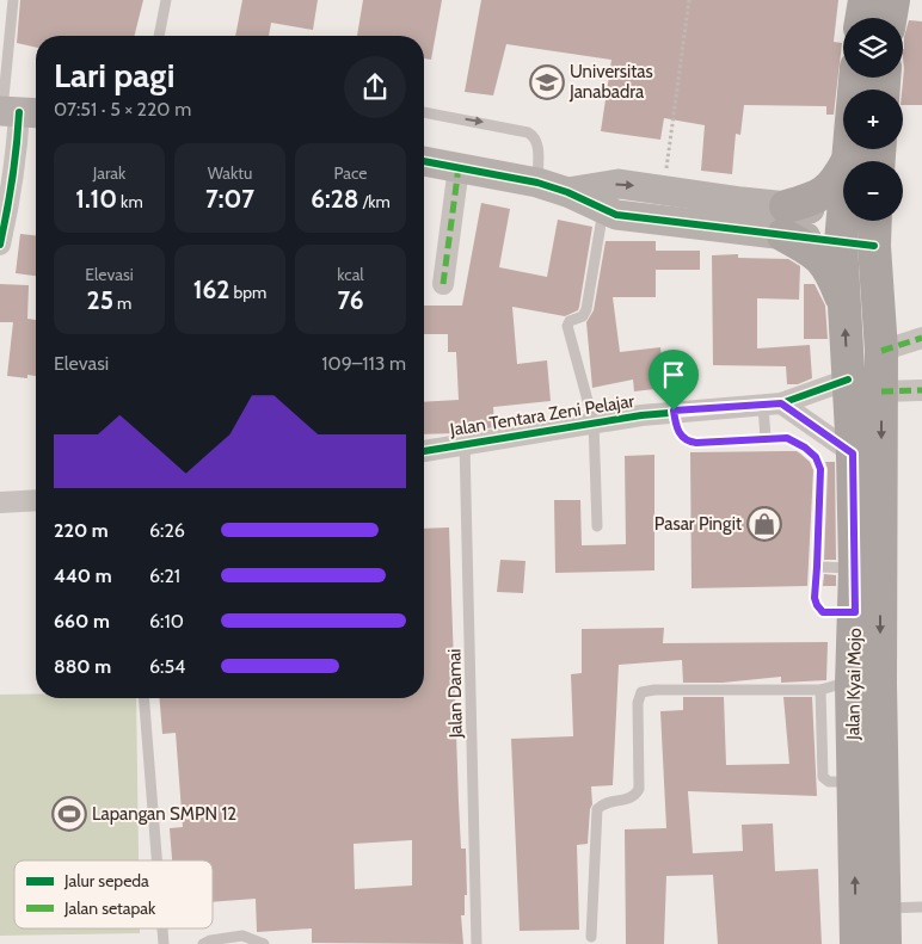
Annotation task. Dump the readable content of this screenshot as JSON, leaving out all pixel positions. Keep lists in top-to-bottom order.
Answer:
{
  "streets": {
    "main road": ["Jalan Kyai Mojo"],
    "street": ["Jalan Tentara Zeni Pelajar"],
    "lane": ["Jalan Damai"]
  },
  "crossings": [
    ["Jalan Tentara Zeni Pelajar", "Jalan Kyai Mojo"],
    ["Jalan Tentara Zeni Pelajar", "Jalan Damai"]
  ],
  "places": {
    "school or university": ["Universitas Janabadra"],
    "shop": ["Pasar Pingit"],
    "sports": ["Lapangan SMPN 12"]
  },
  "legend": ["Jalur sepeda", "Jalan setapak"],
  "page": {
    "map_buttons": ["+", "−"],
    "heading": ["Lari pagi", "07:51 · 5 × 220 m"],
    "stats": [
      ["Jarak", "1.10 km"],
      ["Waktu", "7:07"],
      ["Pace", "6:28 /km"],
      ["Elevasi", "25 m"],
      ["162 bpm"],
      ["kcal", "76"]
    ],
    "chart": ["Elevasi", "109–113 m"],
    "list": [
      {
        "name": "220 m",
        "note": "6:26"
      },
      {
        "name": "440 m",
        "note": "6:21"
      },
      {
        "name": "660 m",
        "note": "6:10"
      },
      {
        "name": "880 m",
        "note": "6:54"
      }
    ]
  }
}
